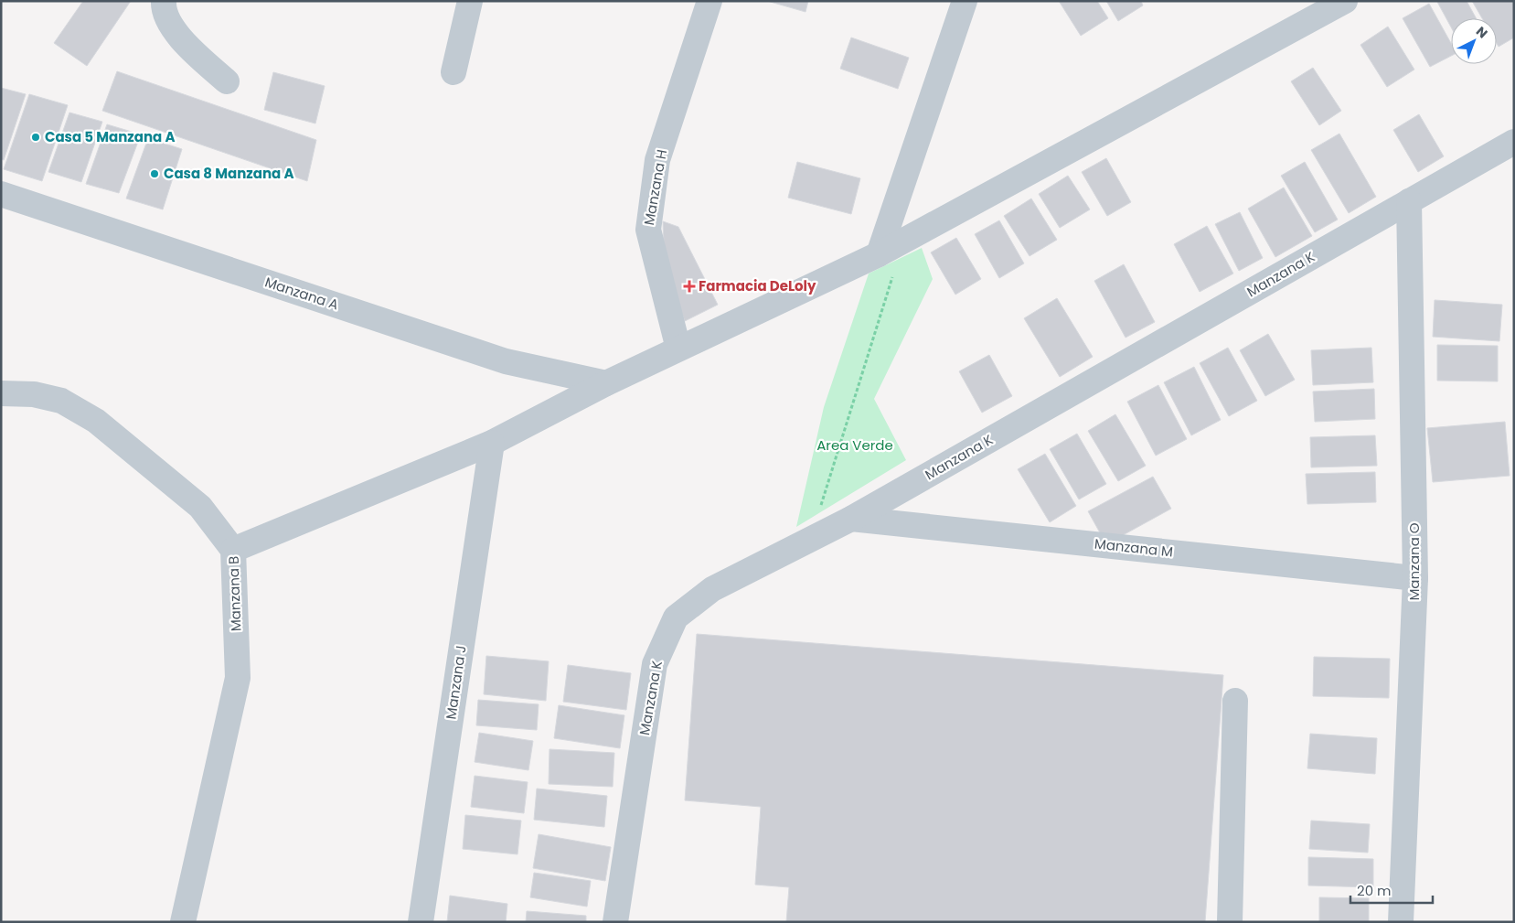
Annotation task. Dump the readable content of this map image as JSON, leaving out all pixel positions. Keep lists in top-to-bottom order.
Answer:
{
  "streets": {
    "street": [
      "Manzana H",
      "Manzana K",
      "Manzana A",
      "Manzana M",
      "Manzana O",
      "Manzana B",
      "Manzana J"
    ]
  },
  "crossings": [
    ["Manzana K", "Manzana M"],
    ["Manzana K", "Manzana O"],
    ["Manzana M", "Manzana O"]
  ],
  "parks": ["Area Verde"],
  "places": {
    "other": ["Casa 5 Manzana A", "Casa 8 Manzana A"],
    "health": ["Farmacia DeLoly"]
  },
  "scale_bar": "20 m",
  "north": "top right"
}
